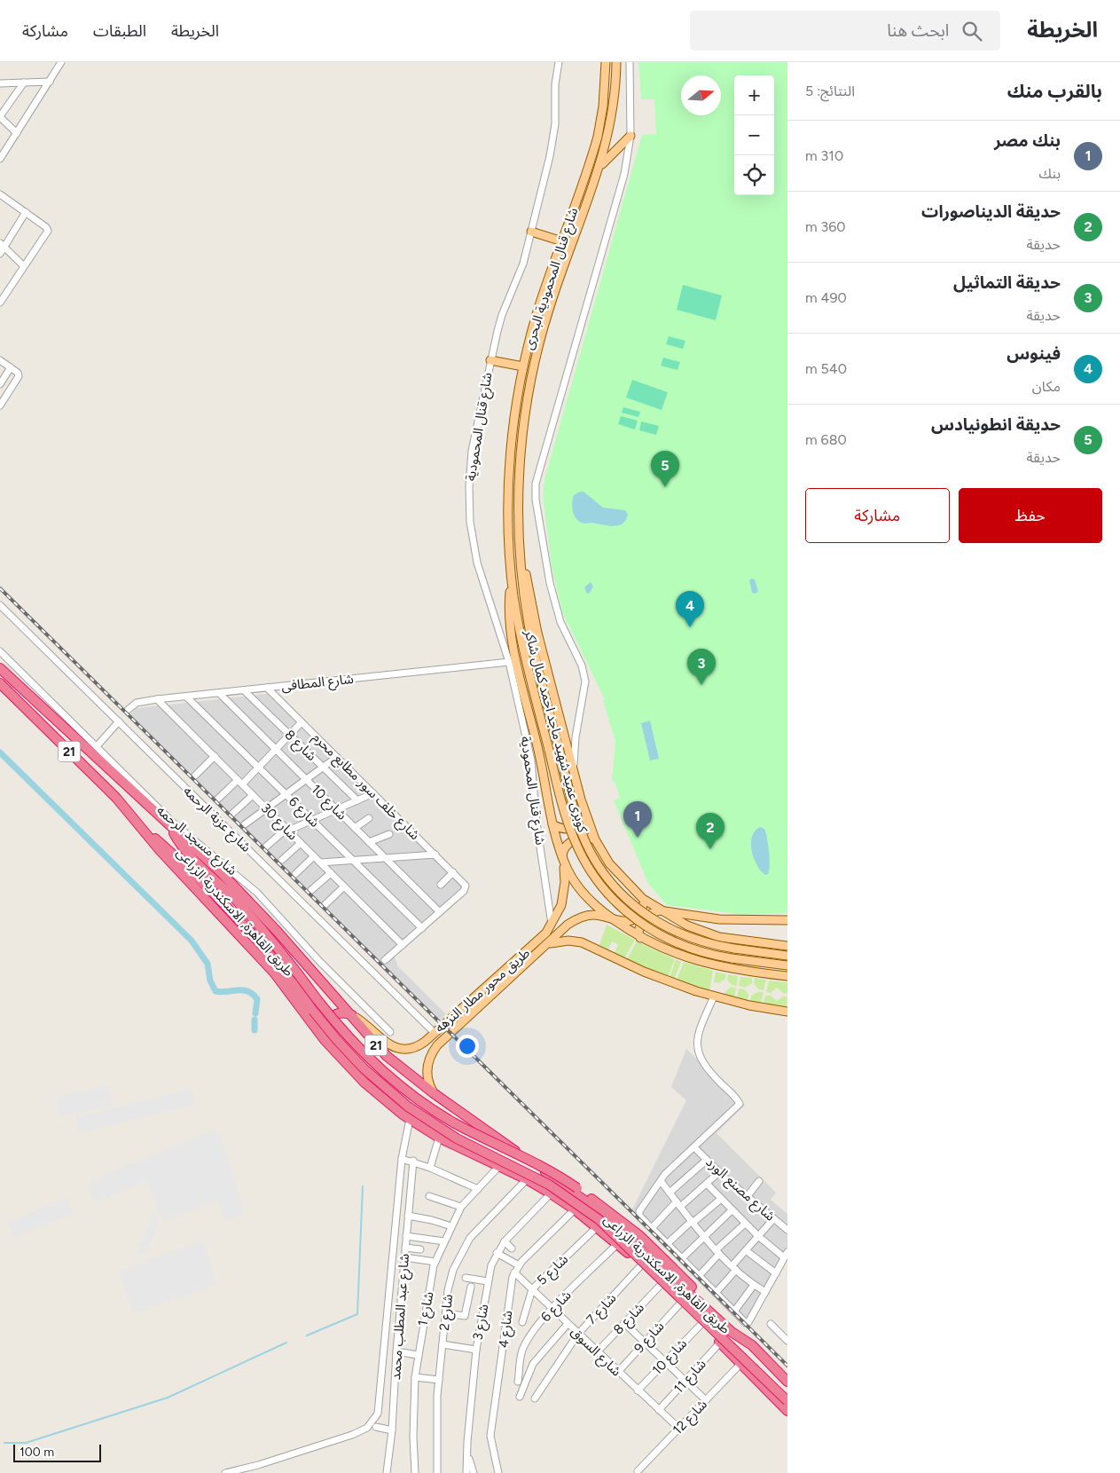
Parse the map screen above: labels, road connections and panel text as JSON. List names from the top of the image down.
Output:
{
  "streets": {
    "highway": ["21", "طريق القاهرة, الاسكندرية الزراعى"],
    "main road": ["شارع قنال المحمودية البحرى", "كوبرى عميد شهيد ماجد احمد كمال شاكر", "طريق محور مطار النزهه"],
    "street": [
      "شارع قنال المحمودية",
      "شارع المطافى",
      "شارع 8",
      "شارع خلف سور مطابع محرم",
      "شارع 10",
      "شارع 6",
      "شارع عزبة الرحمه",
      "شارع 30",
      "شارع مسجد الرحمه",
      "شارع مصنع الورد",
      "شارع 5",
      "شارع 1",
      "شارع 7",
      "شارع 2",
      "شارع عبد المطلب محمد",
      "شارع 3",
      "شارع 4",
      "شارع 9",
      "شارع السوق",
      "شارع 11",
      "شارع 12"
    ]
  },
  "crossings": [
    ["شارع قنال المحمودية البحرى", "كوبرى عميد شهيد ماجد احمد كمال شاكر"],
    ["شارع قنال المحمودية", "شارع المطافى"],
    ["شارع قنال المحمودية", "طريق محور مطار النزهه"],
    ["شارع المطافى", "شارع 8"],
    ["شارع المطافى", "شارع خلف سور مطابع محرم"],
    ["شارع المطافى", "شارع 10"],
    ["شارع المطافى", "شارع 6"],
    ["شارع المطافى", "شارع 30"],
    ["شارع 8", "طريق القاهرة, الاسكندرية الزراعى"],
    ["شارع 8", "شارع السوق"],
    ["شارع خلف سور مطابع محرم", "شارع 10"],
    ["شارع 10", "طريق القاهرة, الاسكندرية الزراعى"],
    ["شارع 10", "شارع السوق"],
    ["شارع 6", "طريق القاهرة, الاسكندرية الزراعى"],
    ["شارع 6", "شارع السوق"],
    ["شارع عزبة الرحمه", "طريق محور مطار النزهه"],
    ["طريق القاهرة, الاسكندرية الزراعى", "طريق محور مطار النزهه"],
    ["طريق القاهرة, الاسكندرية الزراعى", "شارع 5"],
    ["طريق القاهرة, الاسكندرية الزراعى", "شارع 1"],
    ["طريق القاهرة, الاسكندرية الزراعى", "شارع 7"],
    ["طريق القاهرة, الاسكندرية الزراعى", "شارع 2"],
    ["طريق القاهرة, الاسكندرية الزراعى", "شارع 3"],
    ["طريق القاهرة, الاسكندرية الزراعى", "شارع 4"],
    ["طريق القاهرة, الاسكندرية الزراعى", "شارع 9"],
    ["طريق القاهرة, الاسكندرية الزراعى", "شارع 11"],
    ["طريق القاهرة, الاسكندرية الزراعى", "شارع 12"],
    ["شارع 5", "شارع السوق"],
    ["شارع 7", "شارع السوق"],
    ["شارع 4", "شارع السوق"],
    ["شارع 9", "شارع السوق"],
    ["شارع السوق", "شارع 11"],
    ["شارع السوق", "شارع 12"]
  ],
  "scale_bar": "100 m",
  "north": "right",
  "page": {
    "header": "الخريطة",
    "search": "ابحث هنا",
    "nav": ["الخريطة", "الطبقات", "مشاركة"],
    "heading": ["بالقرب منك", "النتائج: 5"],
    "map_buttons": ["+", "−"],
    "list": [
      {
        "mark": "1",
        "name": "بنك مصر",
        "note": "بنك",
        "value": "310 m"
      },
      {
        "mark": "2",
        "name": "حديقة الديناصورات",
        "note": "حديقة",
        "value": "360 m"
      },
      {
        "mark": "3",
        "name": "حديقة التماثيل",
        "note": "حديقة",
        "value": "490 m"
      },
      {
        "mark": "4",
        "name": "فينوس",
        "note": "مكان",
        "value": "540 m"
      },
      {
        "mark": "5",
        "name": "حديقة انطونيادس",
        "note": "حديقة",
        "value": "680 m"
      }
    ],
    "pins": [
      "5",
      "4",
      "3",
      "1",
      "2"
    ],
    "buttons": ["حفظ", "مشاركة"],
    "scale": "100 m"
  }
}
